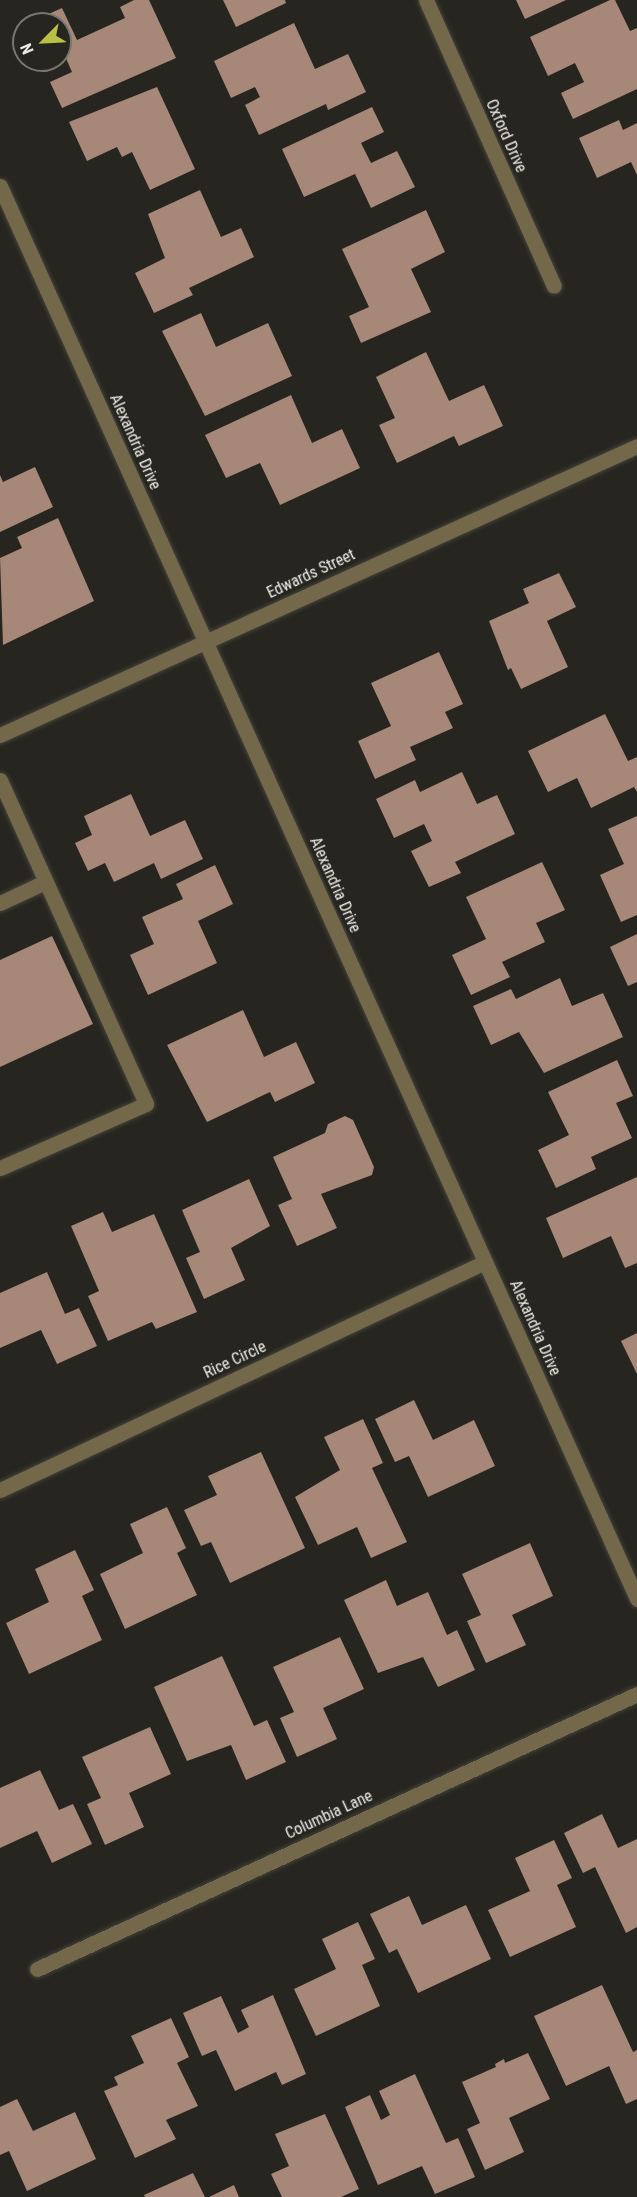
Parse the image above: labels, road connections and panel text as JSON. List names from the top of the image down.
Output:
{
  "streets": {
    "street": [
      "Oxford Drive",
      "Alexandria Drive",
      "Edwards Street",
      "Rice Circle",
      "Columbia Lane"
    ]
  },
  "crossings": [
    ["Alexandria Drive", "Edwards Street"],
    ["Alexandria Drive", "Rice Circle"]
  ],
  "north": "bottom left"
}
